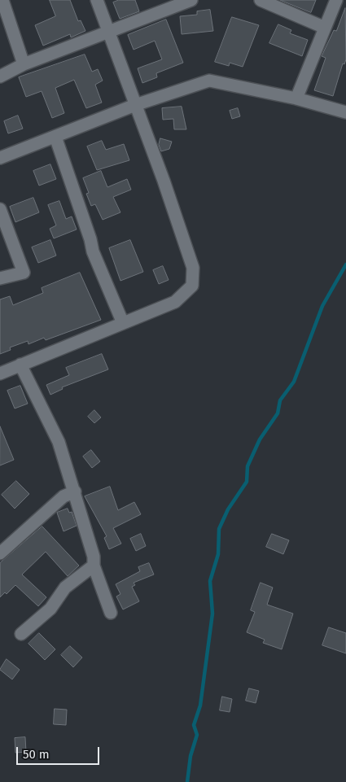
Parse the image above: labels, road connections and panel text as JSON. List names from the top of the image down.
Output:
{
  "scale_bar": "50 m"
}
